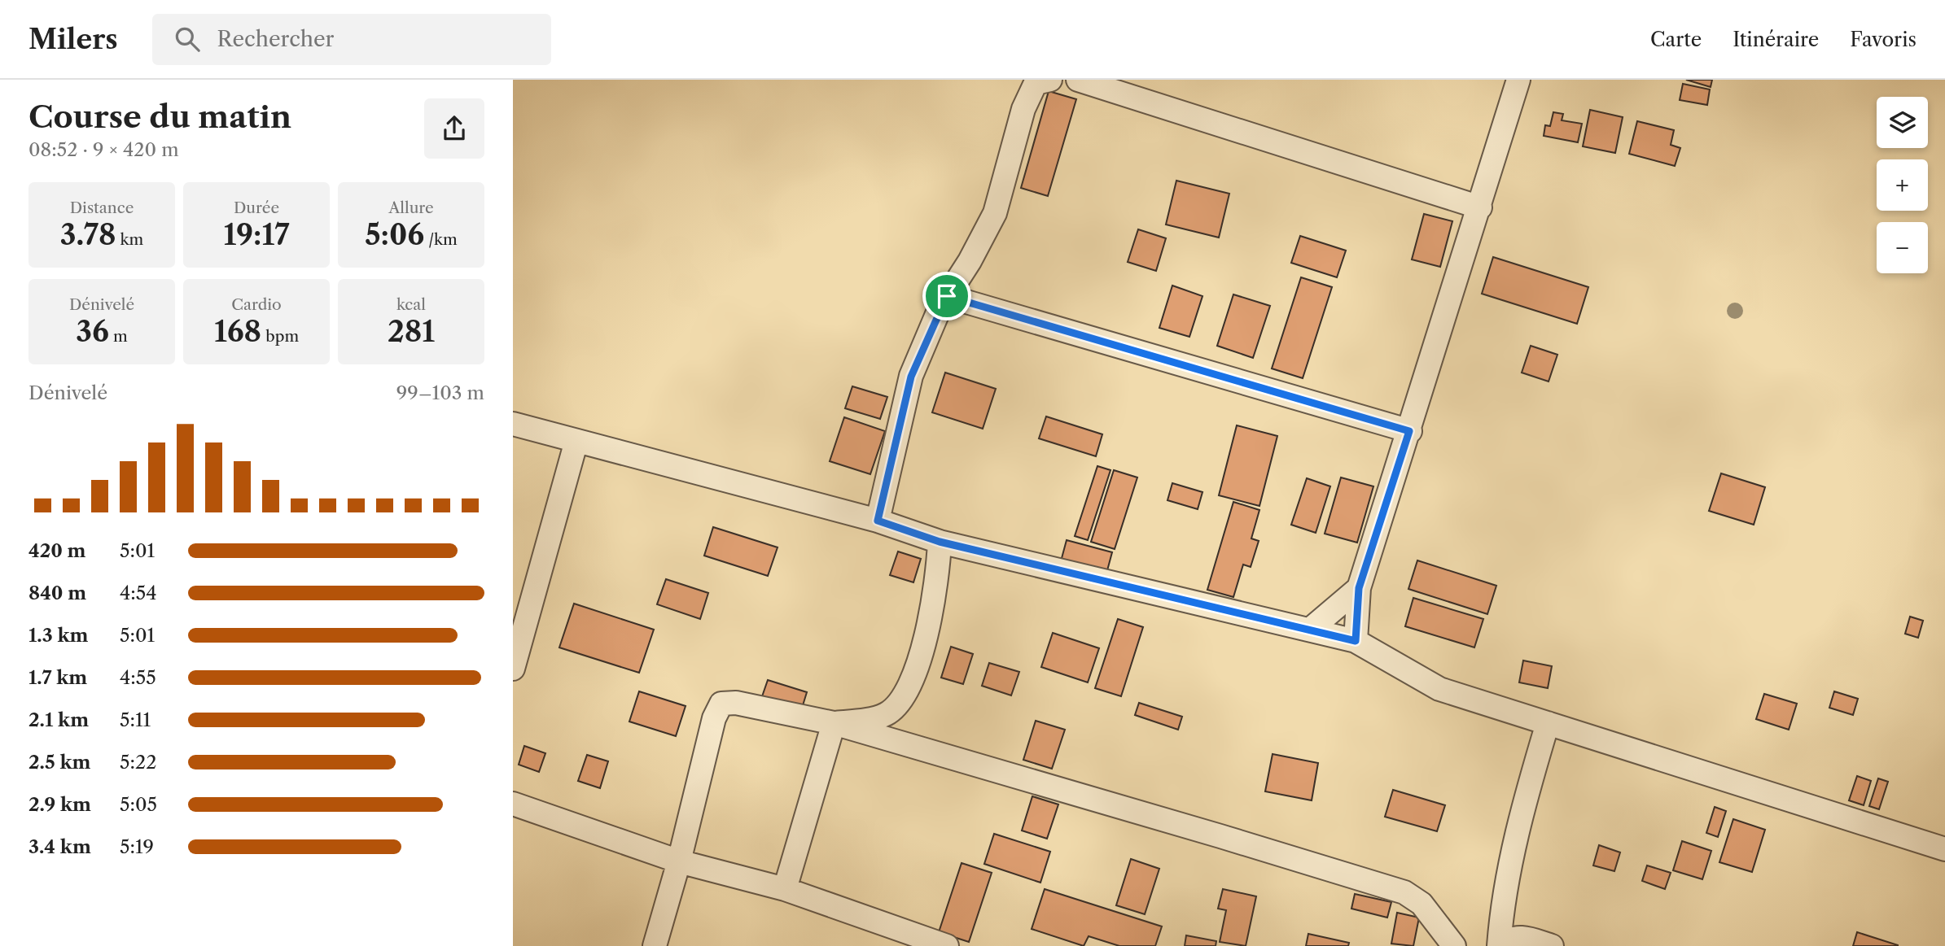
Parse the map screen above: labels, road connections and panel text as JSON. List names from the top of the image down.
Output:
{
  "page": {
    "header": "Milers",
    "search": "Rechercher",
    "nav": ["Carte", "Itinéraire", "Favoris"],
    "heading": ["Course du matin", "08:52 · 9 × 420 m"],
    "map_buttons": ["+", "−"],
    "stats": [
      ["Distance", "3.78 km"],
      ["Durée", "19:17"],
      ["Allure", "5:06 /km"],
      ["Dénivelé", "36 m"],
      ["Cardio", "168 bpm"],
      ["kcal", "281"]
    ],
    "chart": ["Dénivelé", "99–103 m"],
    "list": [
      {
        "name": "420 m",
        "note": "5:01"
      },
      {
        "name": "840 m",
        "note": "4:54"
      },
      {
        "name": "1.3 km",
        "note": "5:01"
      },
      {
        "name": "1.7 km",
        "note": "4:55"
      },
      {
        "name": "2.1 km",
        "note": "5:11"
      },
      {
        "name": "2.5 km",
        "note": "5:22"
      },
      {
        "name": "2.9 km",
        "note": "5:05"
      },
      {
        "name": "3.4 km",
        "note": "5:19"
      }
    ]
  }
}
